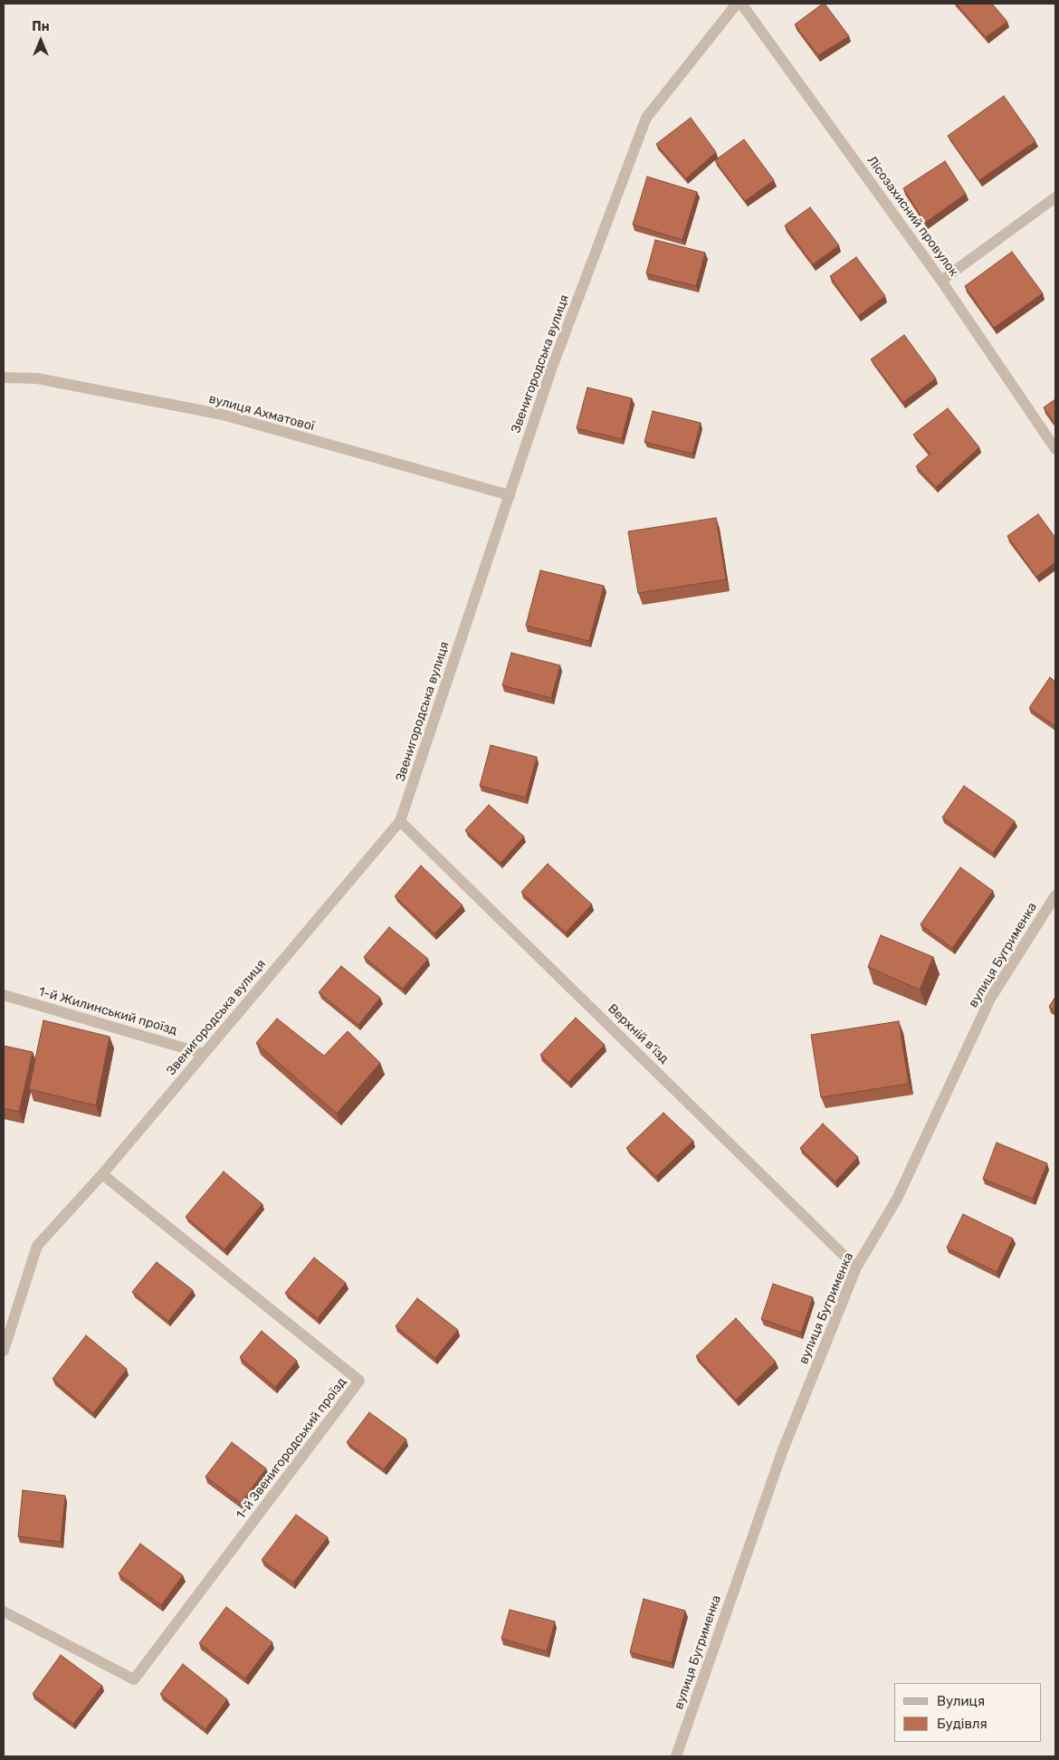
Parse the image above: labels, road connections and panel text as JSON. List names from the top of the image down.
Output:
{
  "streets": {
    "street": [
      "Лісозахисний провулок",
      "Звенигородська вулиця",
      "вулиця Ахматової",
      "вулиця Бугрименка",
      "1-й Жилинський проїзд",
      "Верхній в'їзд",
      "1-й Звенигородський проїзд"
    ]
  },
  "crossings": [
    ["Звенигородська вулиця", "вулиця Ахматової"],
    ["Звенигородська вулиця", "1-й Жилинський проїзд"],
    ["Звенигородська вулиця", "Верхній в'їзд"],
    ["Звенигородська вулиця", "1-й Звенигородський проїзд"],
    ["вулиця Бугрименка", "Верхній в'їзд"]
  ],
  "legend": ["Вулиця", "Будівля"],
  "north": "top"
}
